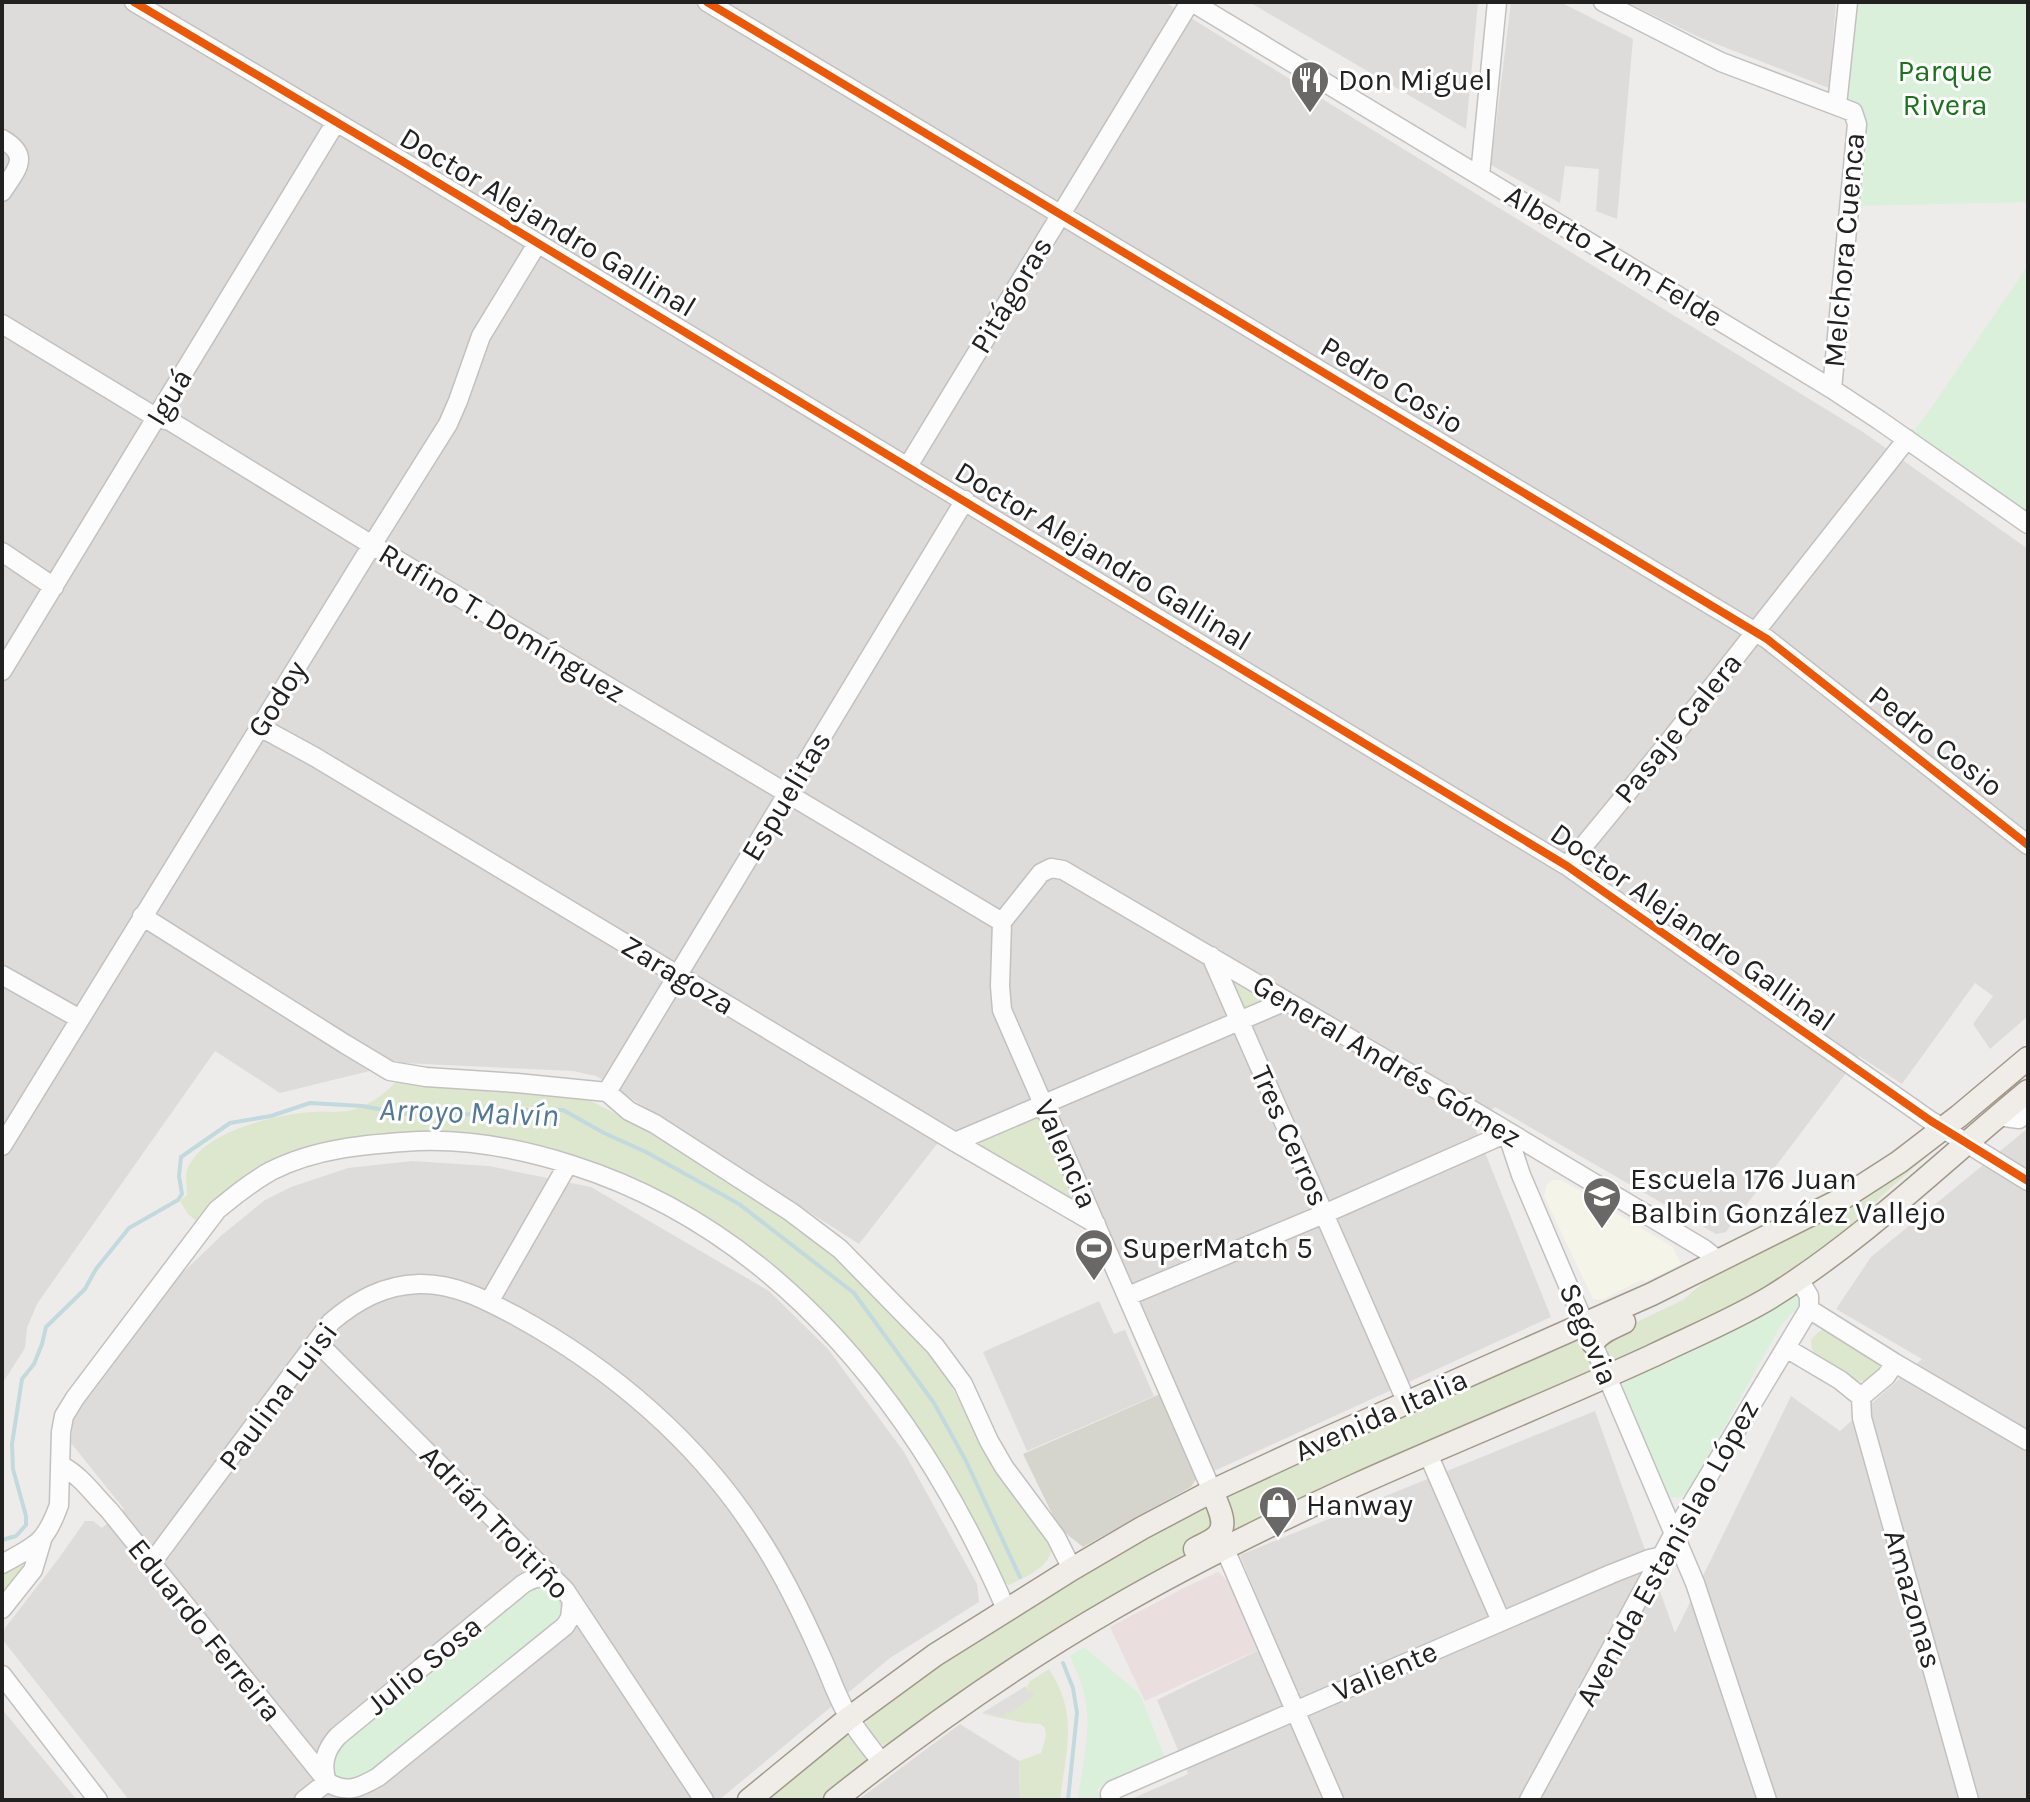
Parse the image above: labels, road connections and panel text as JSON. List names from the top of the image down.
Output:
{
  "streets": {
    "main road": ["Avenida Italia"],
    "street": [
      "Doctor Alejandro Gallinal",
      "Melchora Cuenca",
      "Alberto Zum Felde",
      "Pitágoras",
      "Pedro Cosio",
      "Iguá",
      "Rufino T. Domínguez",
      "Godoy",
      "Pasaje Calera",
      "Espuelitas",
      "Zaragoza",
      "General Andrés Gómez",
      "Tres Cerros",
      "Valencia",
      "Segovia",
      "Paulina Luisi",
      "Adrián Troitiño",
      "Avenida Estanislao López",
      "Amazonas",
      "Eduardo Ferreira",
      "Julio Sosa",
      "Valiente"
    ]
  },
  "crossings": [
    ["Doctor Alejandro Gallinal", "Pitágoras"],
    ["Doctor Alejandro Gallinal", "Iguá"],
    ["Doctor Alejandro Gallinal", "Godoy"],
    ["Doctor Alejandro Gallinal", "Pasaje Calera"],
    ["Doctor Alejandro Gallinal", "Espuelitas"],
    ["Doctor Alejandro Gallinal", "Avenida Italia"],
    ["Melchora Cuenca", "Alberto Zum Felde"],
    ["Alberto Zum Felde", "Pitágoras"],
    ["Alberto Zum Felde", "Pasaje Calera"],
    ["Pitágoras", "Pedro Cosio"],
    ["Pedro Cosio", "Pasaje Calera"],
    ["Iguá", "Rufino T. Domínguez"],
    ["Rufino T. Domínguez", "Godoy"],
    ["Rufino T. Domínguez", "Espuelitas"],
    ["Rufino T. Domínguez", "General Andrés Gómez"],
    ["Rufino T. Domínguez", "Valencia"],
    ["Godoy", "Zaragoza"],
    ["Espuelitas", "Zaragoza"],
    ["Zaragoza", "Valencia"],
    ["General Andrés Gómez", "Tres Cerros"],
    ["General Andrés Gómez", "Valencia"],
    ["General Andrés Gómez", "Segovia"],
    ["General Andrés Gómez", "Avenida Italia"],
    ["Tres Cerros", "Avenida Italia"],
    ["Valencia", "Avenida Italia"],
    ["Segovia", "Avenida Italia"],
    ["Segovia", "Avenida Estanislao López"],
    ["Paulina Luisi", "Avenida Italia"],
    ["Paulina Luisi", "Adrián Troitiño"],
    ["Paulina Luisi", "Eduardo Ferreira"],
    ["Adrián Troitiño", "Julio Sosa"],
    ["Avenida Estanislao López", "Valiente"],
    ["Eduardo Ferreira", "Julio Sosa"]
  ],
  "water": ["Arroyo Malvín"],
  "parks": ["Parque Rivera"],
  "places": {
    "restaurant": ["Don Miguel"],
    "school or university": ["Escuela 176 Juan Balbin González Vallejo"],
    "sports": ["SuperMatch 5"],
    "shop": ["Hanway"]
  }
}
